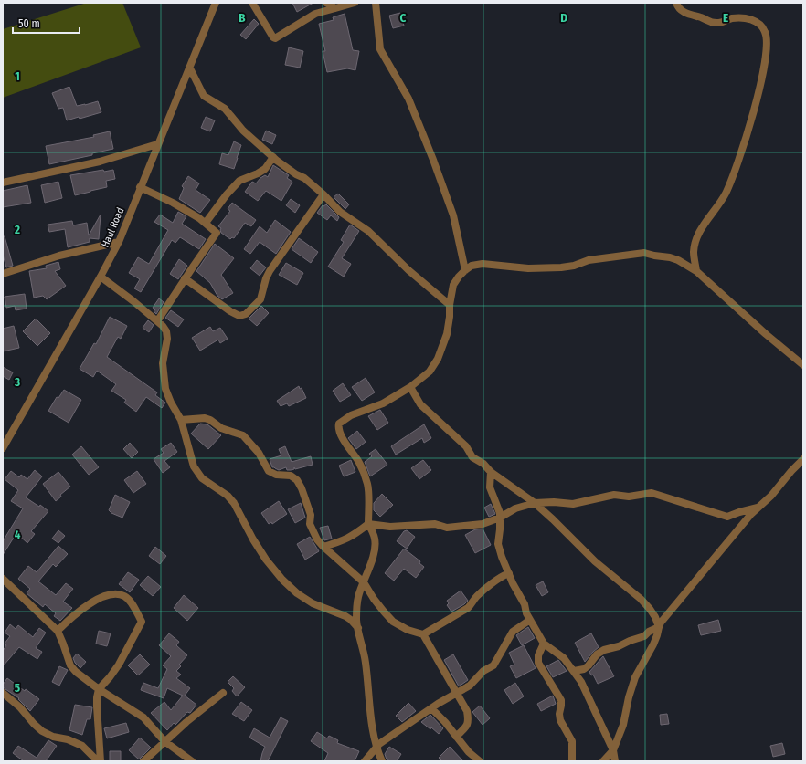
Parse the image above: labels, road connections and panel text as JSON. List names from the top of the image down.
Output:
{
  "streets": {
    "street": ["Haul Road"]
  },
  "scale_bar": "50 m",
  "grid": {
    "columns": [
      "B",
      "C",
      "D",
      "E"
    ],
    "rows": [
      "1",
      "2",
      "3",
      "4",
      "5"
    ]
  }
}
